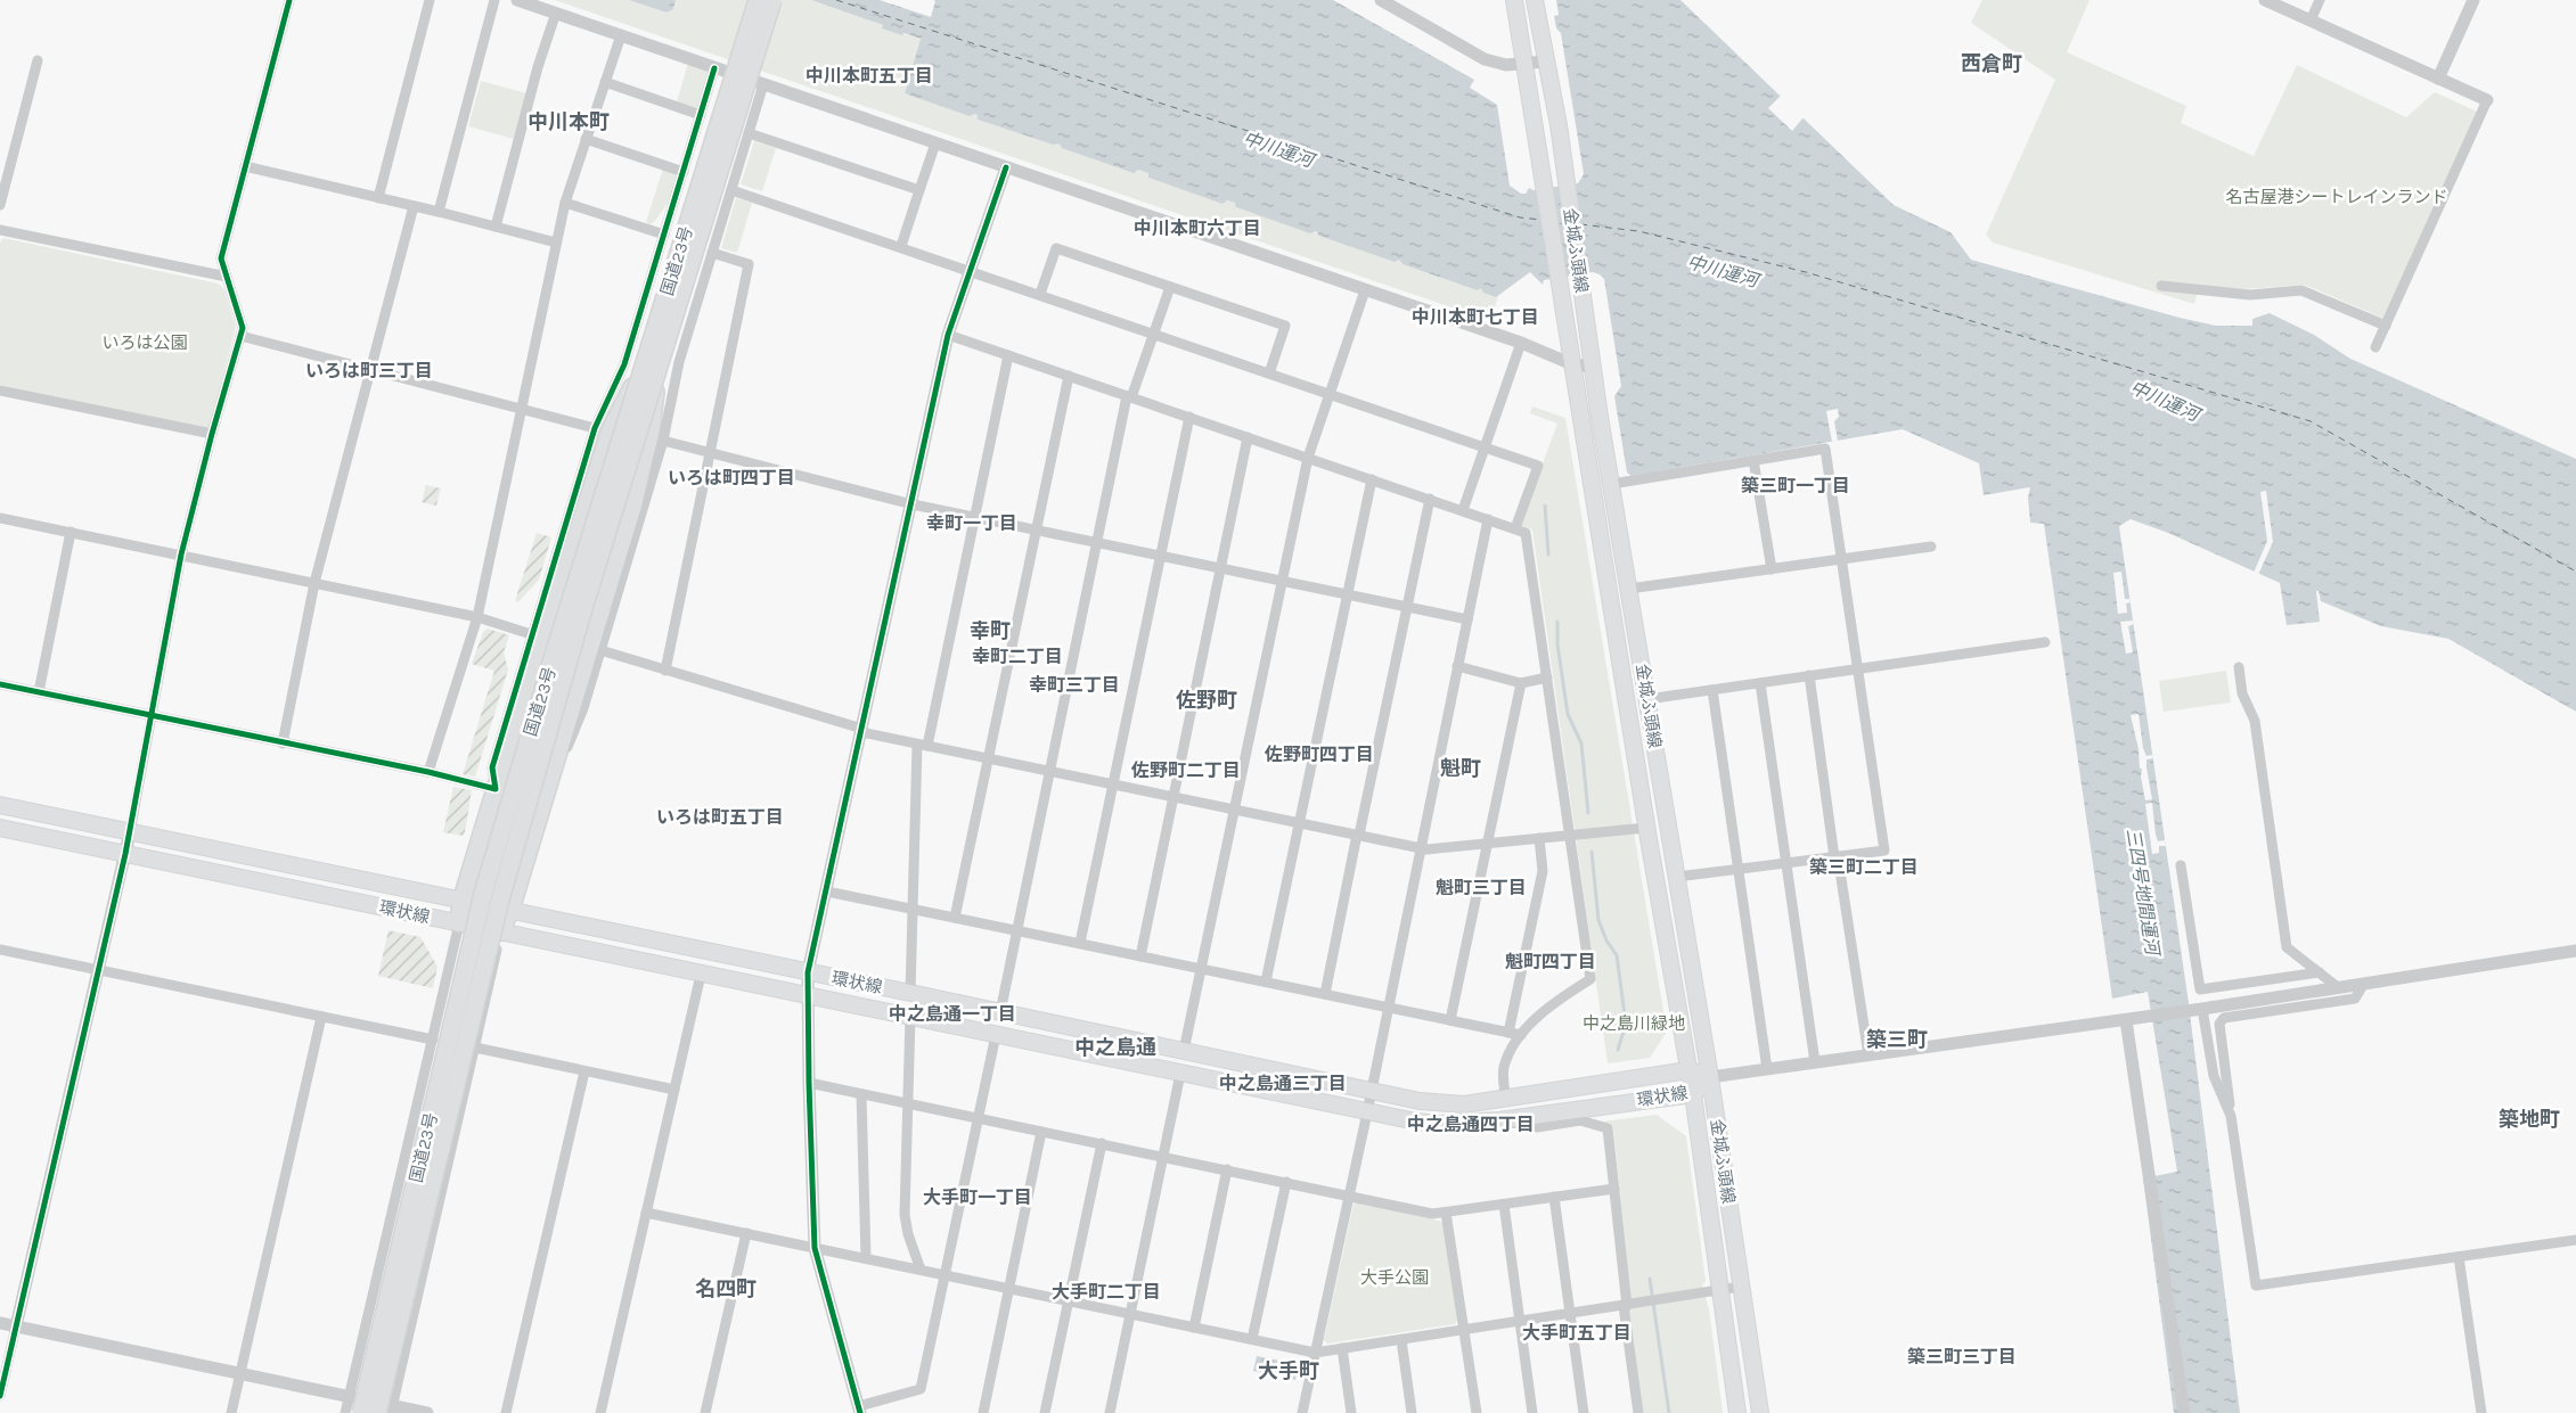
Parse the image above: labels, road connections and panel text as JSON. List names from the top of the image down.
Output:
{
  "streets": {
    "highway": ["国道23号"],
    "main road": ["金城ふ頭線", "環状線"]
  },
  "crossings": [
    ["金城ふ頭線", "環状線"]
  ],
  "districts": [
    "西倉町",
    "中川本町五丁目",
    "中川本町",
    "中川本町六丁目",
    "中川本町七丁目",
    "いろは町三丁目",
    "いろは町四丁目",
    "築三町一丁目",
    "幸町一丁目",
    "幸町",
    "幸町二丁目",
    "幸町三丁目",
    "佐野町",
    "佐野町四丁目",
    "魁町",
    "佐野町二丁目",
    "いろは町五丁目",
    "築三町二丁目",
    "魁町三丁目",
    "魁町四丁目",
    "中之島通一丁目",
    "築三町",
    "中之島通",
    "中之島通三丁目",
    "築地町",
    "中之島通四丁目",
    "大手町一丁目",
    "名四町",
    "大手町二丁目",
    "大手町五丁目",
    "築三町三丁目",
    "大手町"
  ],
  "water": ["中川運河", "三四号地間運河"],
  "parks": [
    "名古屋港シートレインランド",
    "いろは公園",
    "中之島川緑地",
    "大手公園"
  ]
}
